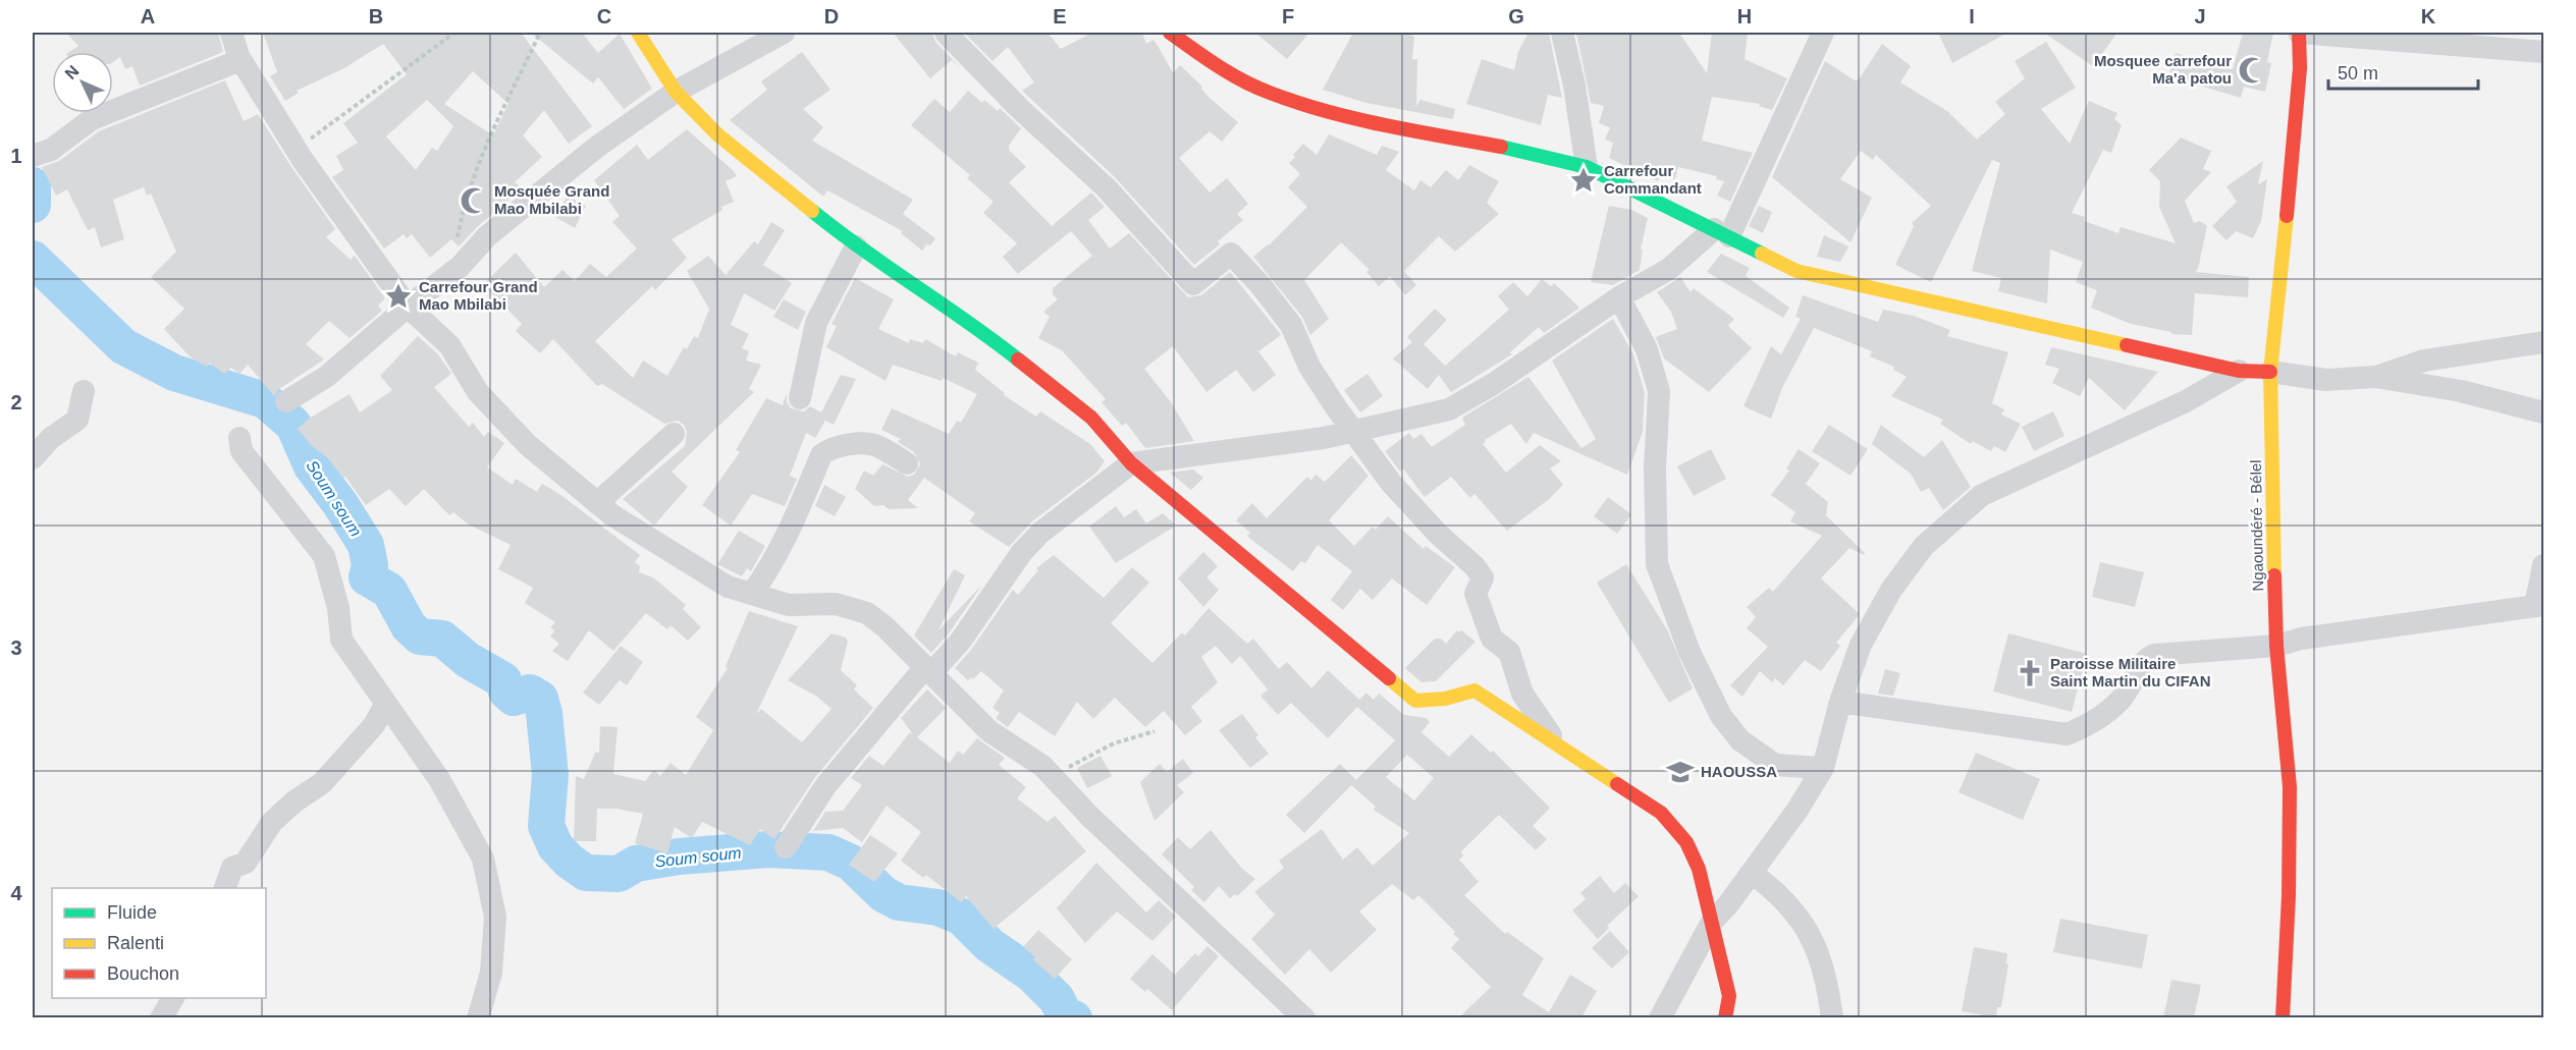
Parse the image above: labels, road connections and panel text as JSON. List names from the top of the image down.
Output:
{
  "streets": {
    "street": ["Ngaoundéré - Bélel"]
  },
  "water": ["Soum soum"],
  "places": {
    "mosque": ["Mosquee carrefour Ma'a patou", "Mosquée Grand Mao Mbilabi"],
    "place": ["Carrefour Commandant", "Carrefour Grand Mao Mbilabi"],
    "church": ["Paroisse Militaire Saint Martin du CIFAN"],
    "school or university": ["HAOUSSA"]
  },
  "legend": ["Fluide", "Ralenti", "Bouchon"],
  "scale_bar": "50 m",
  "north": "top left",
  "grid": {
    "columns": [
      "A",
      "B",
      "C",
      "D",
      "E",
      "F",
      "G",
      "H",
      "I",
      "J",
      "K"
    ],
    "rows": [
      "1",
      "2",
      "3",
      "4"
    ]
  }
}
